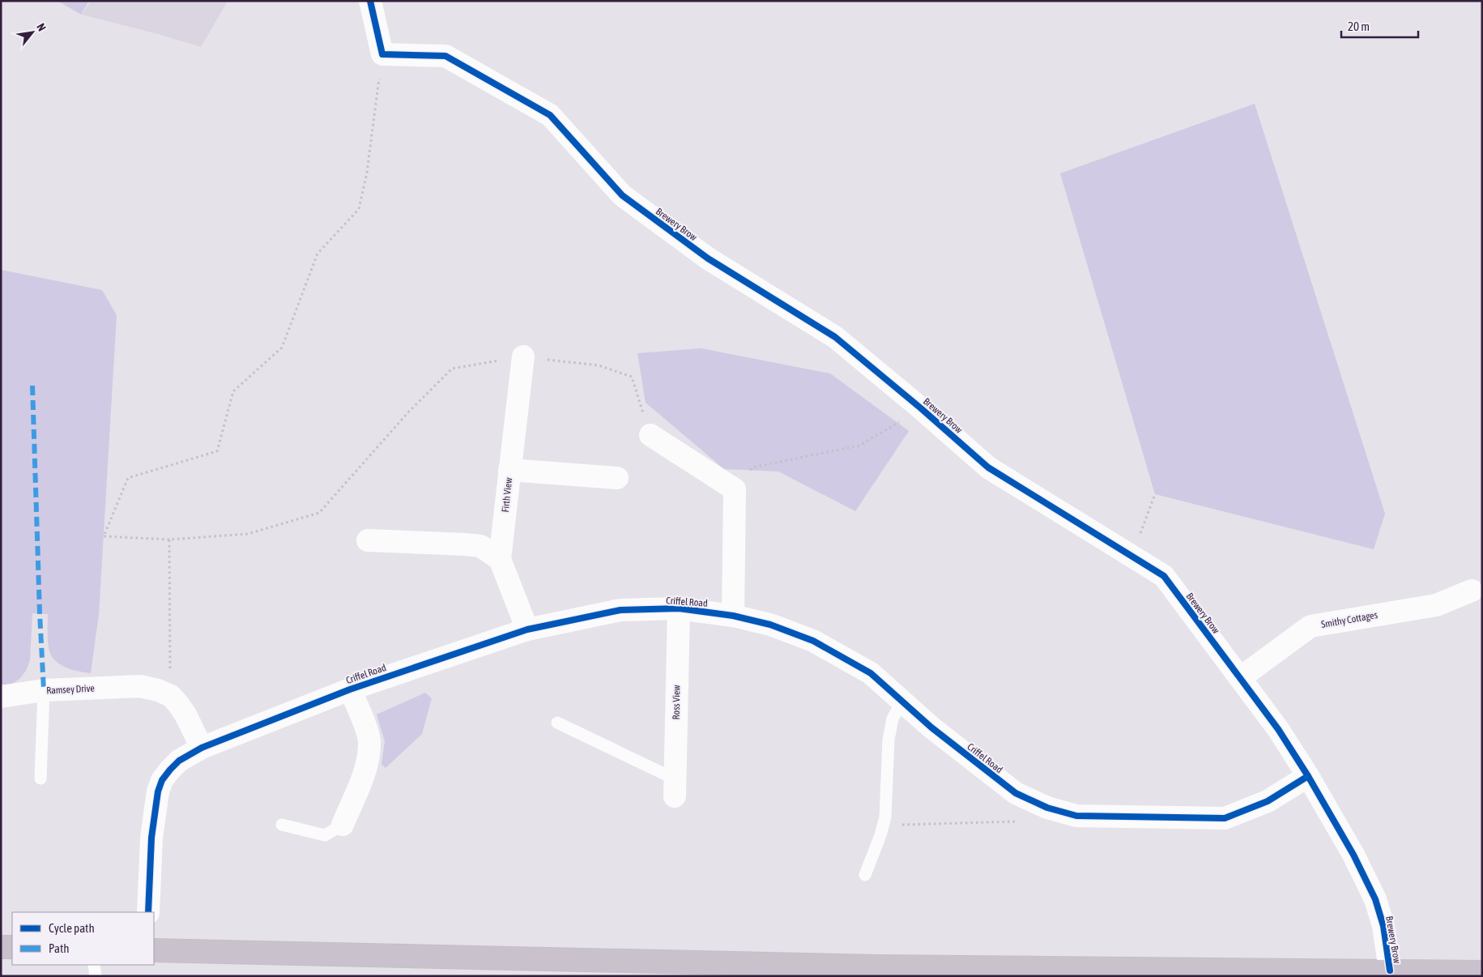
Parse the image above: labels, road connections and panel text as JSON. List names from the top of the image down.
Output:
{
  "streets": {
    "street": [
      "Brewery Brow",
      "Firth View",
      "Criffel Road",
      "Smithy Cottages",
      "Ramsey Drive",
      "Ross View"
    ]
  },
  "crossings": [
    ["Brewery Brow", "Criffel Road"],
    ["Brewery Brow", "Smithy Cottages"],
    ["Firth View", "Criffel Road"],
    ["Criffel Road", "Ross View"]
  ],
  "legend": ["Cycle path", "Path"],
  "scale_bar": "20 m",
  "north": "top right"
}
